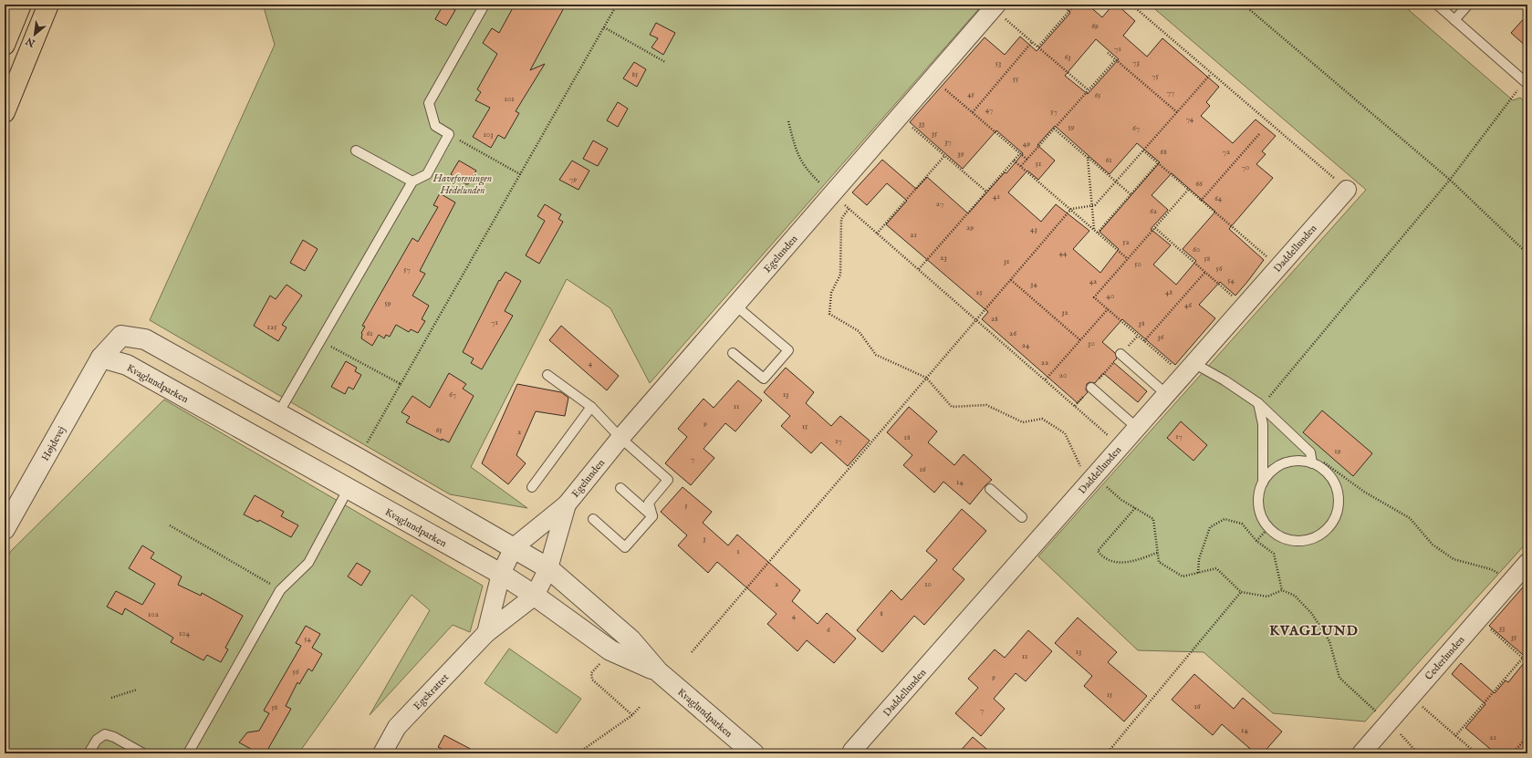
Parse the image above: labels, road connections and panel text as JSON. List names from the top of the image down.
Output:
{
  "streets": {
    "street": [
      "Daddellunden",
      "Egelunden",
      "Kvaglundparken",
      "Højdevej",
      "Cederlunden",
      "Egekrattet"
    ]
  },
  "crossings": [
    ["Egelunden", "Kvaglundparken"],
    ["Egelunden", "Egekrattet"],
    ["Kvaglundparken", "Højdevej"],
    ["Kvaglundparken", "Egekrattet"]
  ],
  "districts": ["KVAGLUND"],
  "parks": ["Haveforeningen Hedelunden"],
  "house_numbers": [
    "69",
    "71",
    "63",
    "73",
    "53",
    "85",
    "75",
    "55",
    "77",
    "45",
    "65",
    "101",
    "47",
    "57",
    "74",
    "33",
    "59",
    "67",
    "35",
    "103",
    "37",
    "49",
    "68",
    "72",
    "39",
    "61",
    "51",
    "70",
    "79",
    "66",
    "41",
    "64",
    "27",
    "62",
    "29",
    "43",
    "21",
    "52",
    "60",
    "44",
    "23",
    "58",
    "31",
    "50",
    "56",
    "57",
    "54",
    "42",
    "34",
    "25",
    "48",
    "40",
    "59",
    "46",
    "32",
    "28",
    "71",
    "38",
    "125",
    "61",
    "26",
    "36",
    "30",
    "24",
    "22",
    "4",
    "20",
    "67",
    "13",
    "11",
    "9",
    "15",
    "65",
    "2",
    "17",
    "18",
    "17",
    "19",
    "7",
    "16",
    "14",
    "5",
    "3",
    "1",
    "2",
    "10",
    "8",
    "102",
    "4",
    "33",
    "6",
    "104",
    "35",
    "54",
    "13",
    "11",
    "56",
    "9",
    "15",
    "16",
    "58",
    "7",
    "14",
    "21"
  ],
  "north": "bottom left"
}
